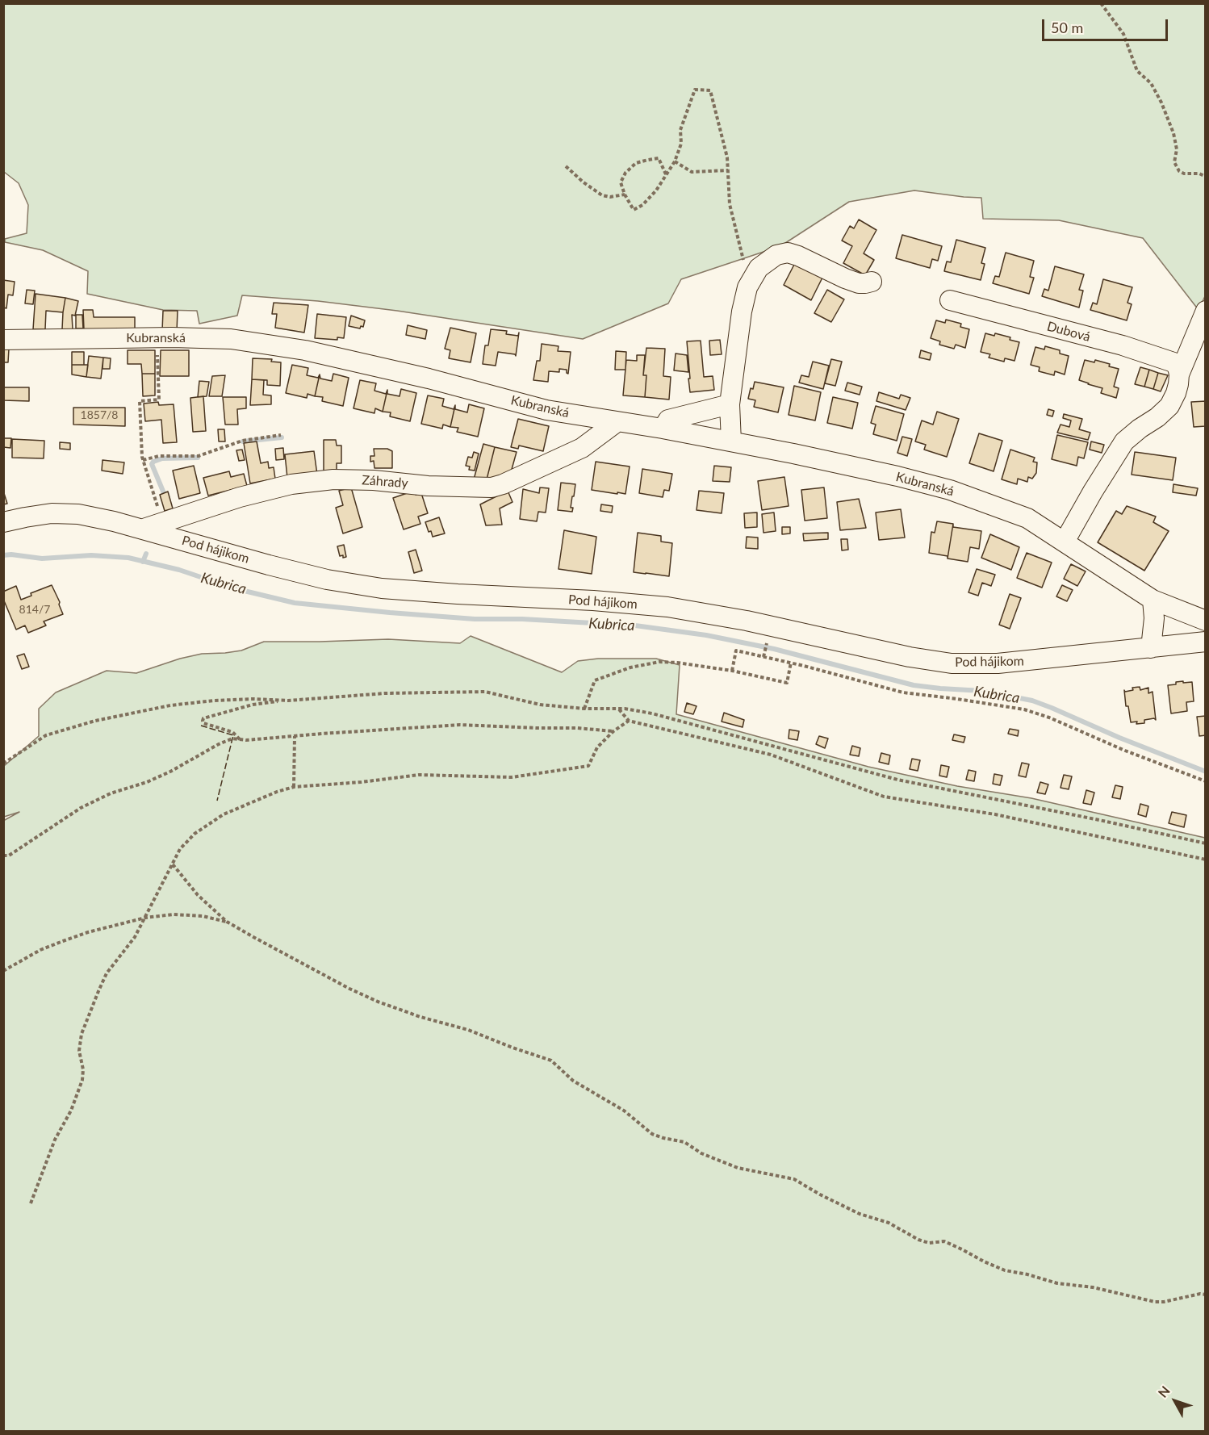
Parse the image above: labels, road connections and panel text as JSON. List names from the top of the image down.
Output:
{
  "streets": {
    "street": [
      "Dubová",
      "Kubranská",
      "Záhrady",
      "Pod hájikom"
    ]
  },
  "crossings": [
    ["Kubranská", "Záhrady"],
    ["Záhrady", "Pod hájikom"]
  ],
  "water": ["Kubrica"],
  "house_numbers": ["1857/8", "814/7"],
  "scale_bar": "50 m",
  "north": "top left"
}
